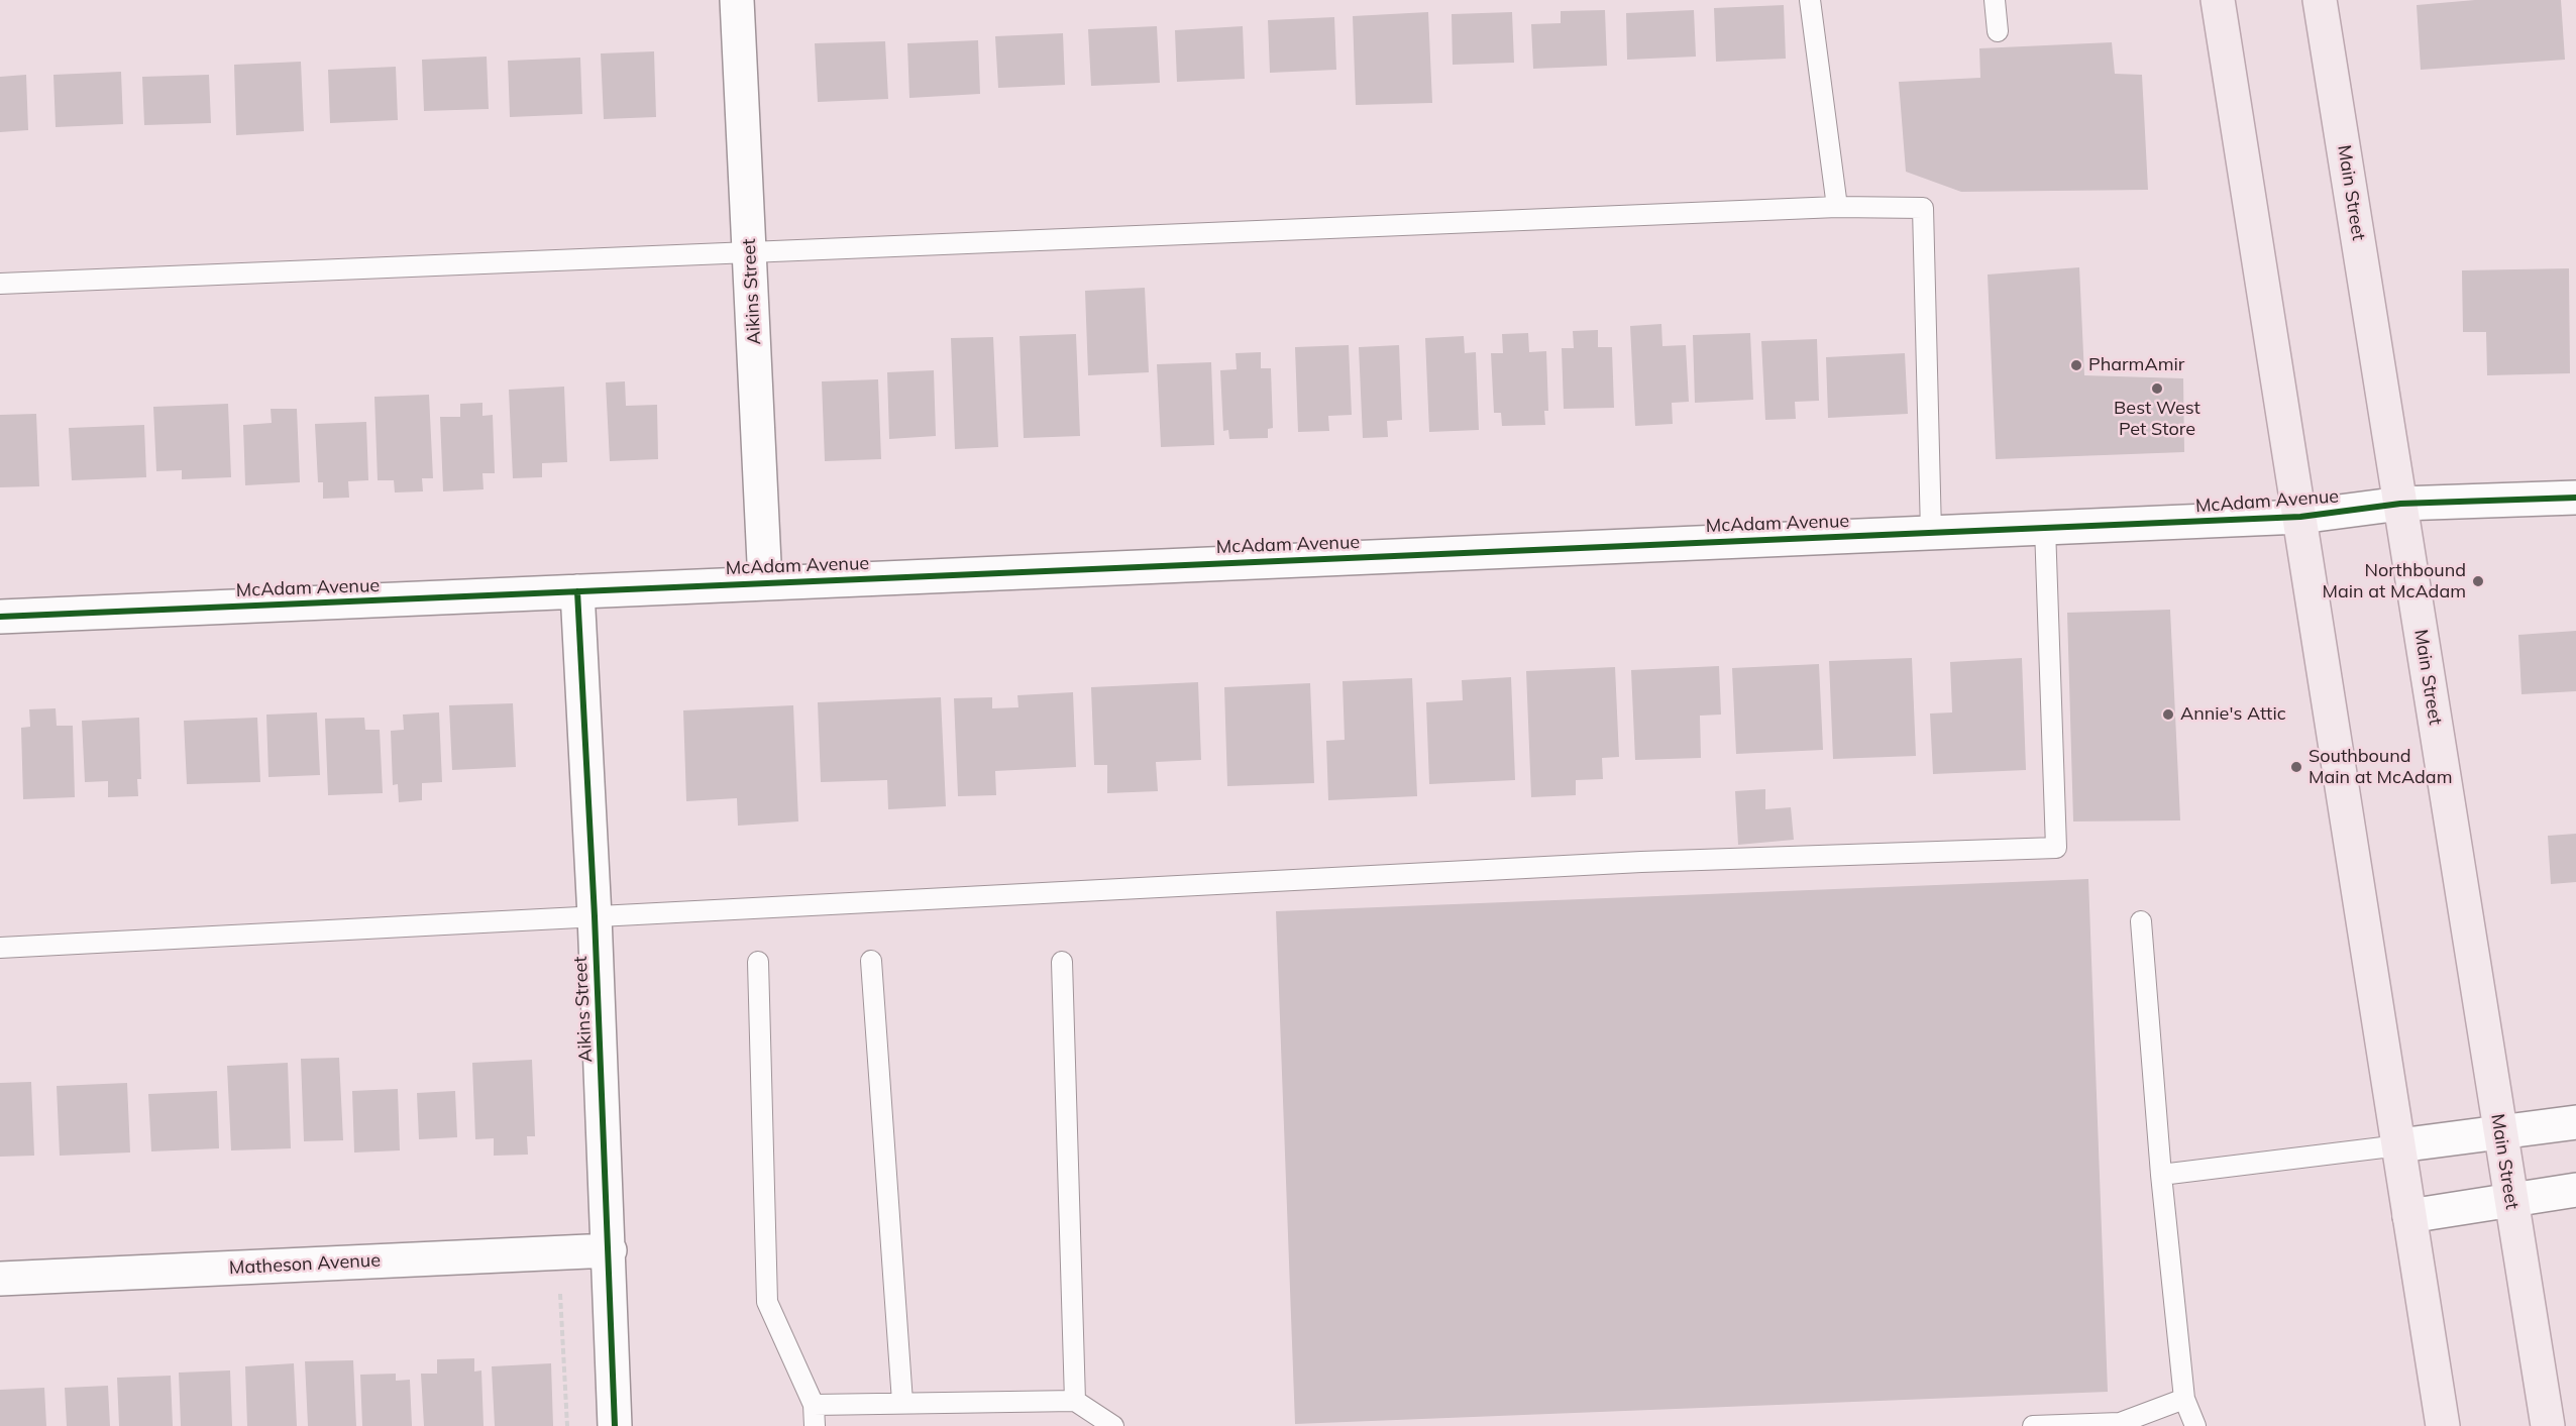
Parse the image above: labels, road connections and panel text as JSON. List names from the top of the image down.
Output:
{
  "streets": {
    "main road": ["Main Street"],
    "street": ["Aikins Street", "McAdam Avenue", "Matheson Avenue"]
  },
  "crossings": [
    ["Main Street", "McAdam Avenue"],
    ["Aikins Street", "McAdam Avenue"],
    ["Aikins Street", "Matheson Avenue"]
  ],
  "places": [
    "PharmAmir",
    "Best West Pet Store",
    "Northbound Main at McAdam",
    "Annie's Attic",
    "Southbound Main at McAdam"
  ]
}
